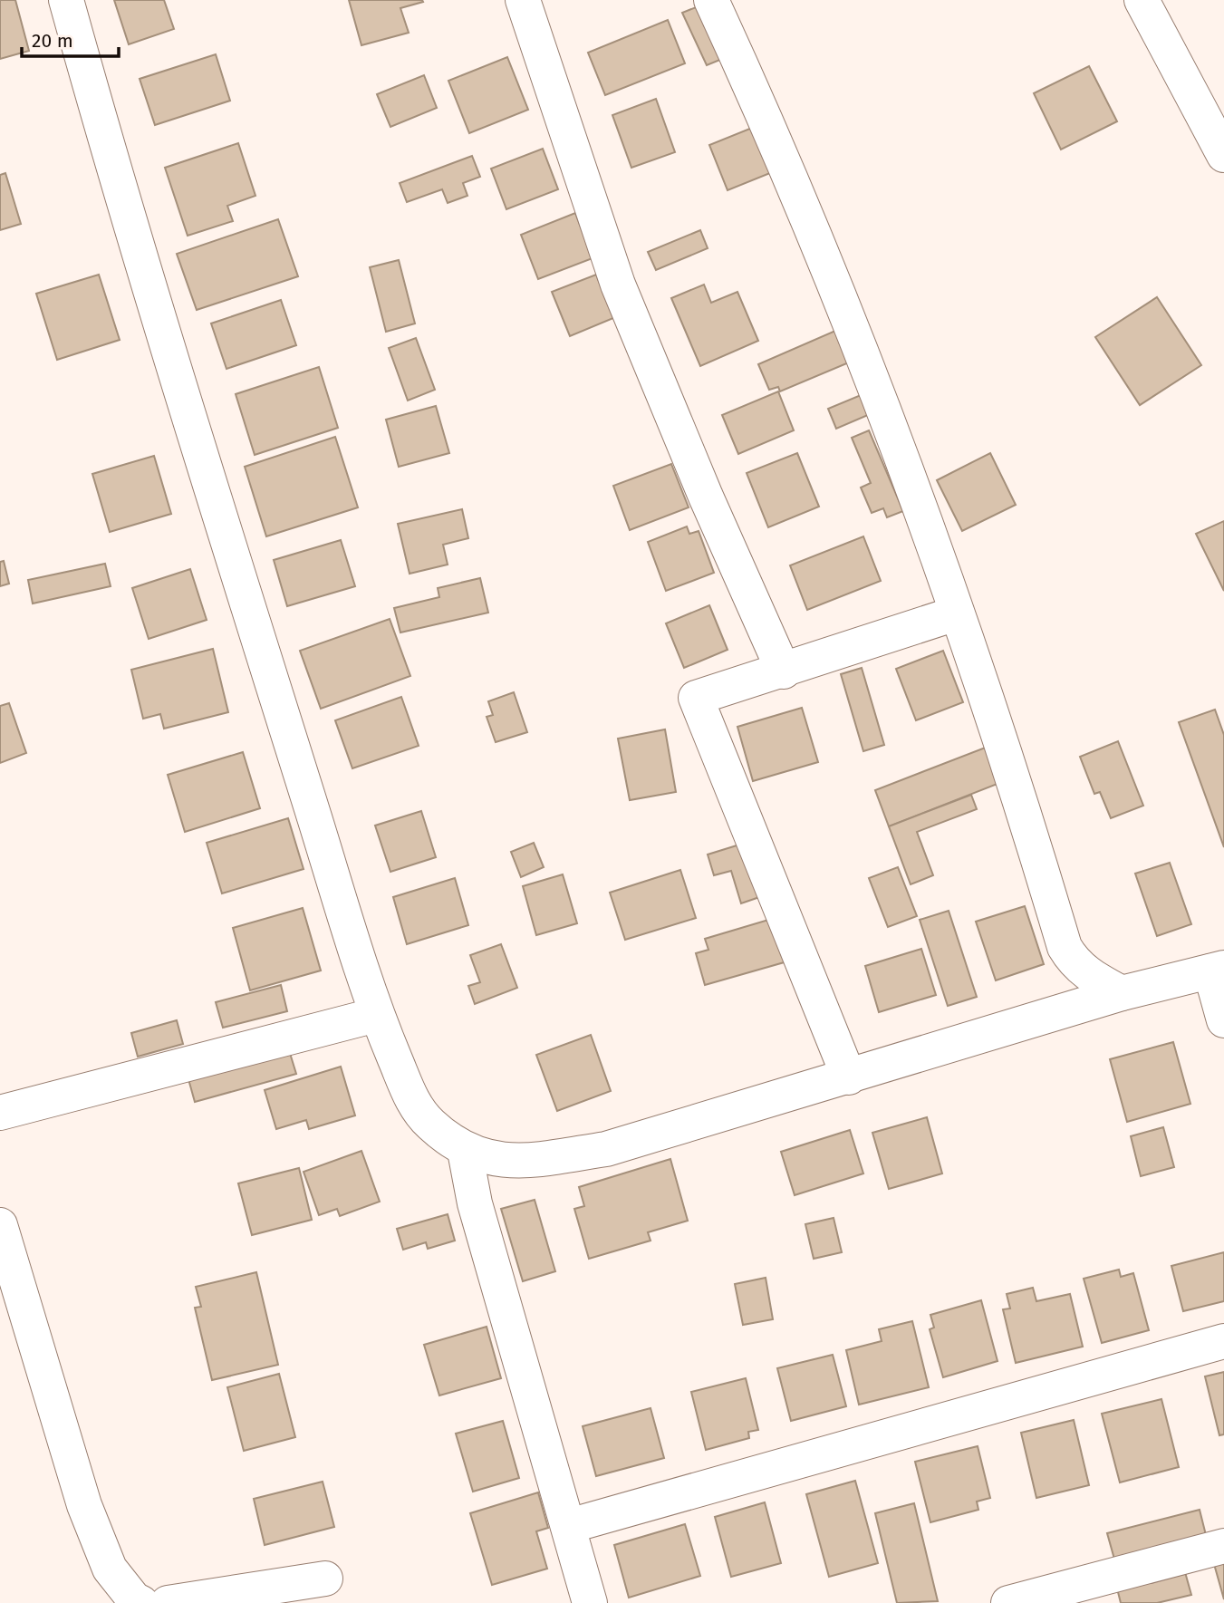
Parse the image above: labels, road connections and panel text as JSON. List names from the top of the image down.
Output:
{
  "scale_bar": "20 m"
}
